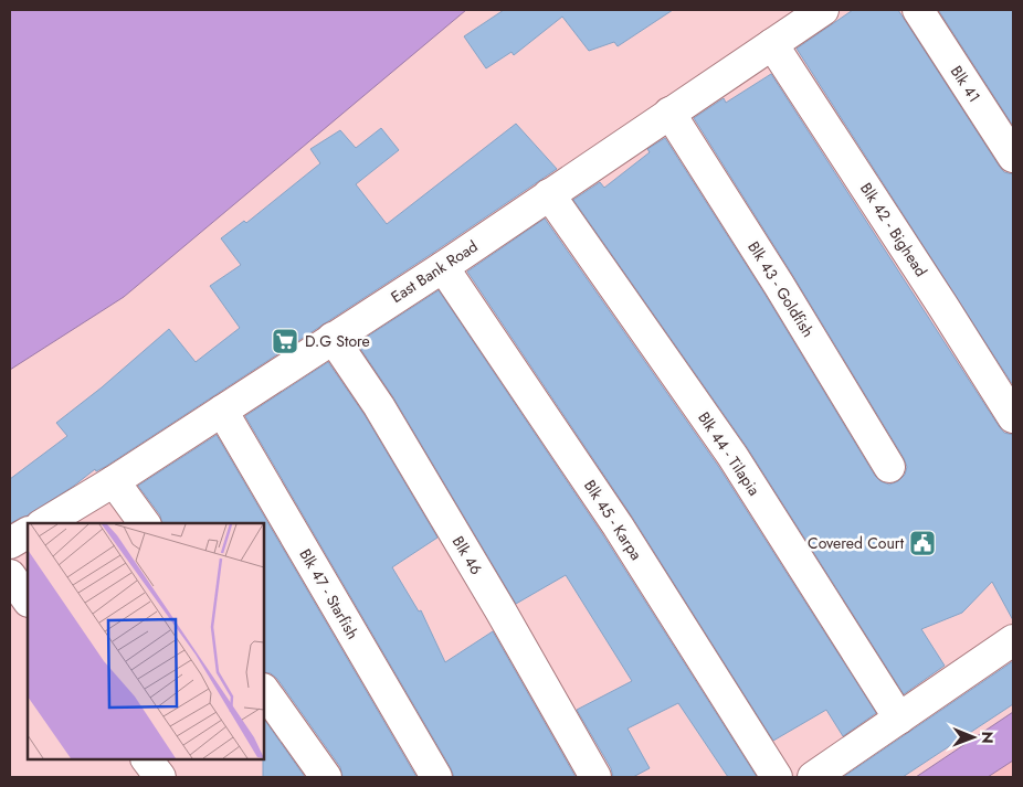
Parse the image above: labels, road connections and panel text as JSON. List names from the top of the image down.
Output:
{
  "streets": {
    "street": [
      "Blk 41",
      "Blk 42 - Bighead",
      "East Bank Road",
      "Blk 43 - Goldfish",
      "Blk 44 - Tilapia",
      "Blk 45 - Karpa",
      "Blk 46",
      "Blk 47 - Starfish"
    ]
  },
  "crossings": [
    ["Blk 42 - Bighead", "East Bank Road"],
    ["East Bank Road", "Blk 43 - Goldfish"],
    ["East Bank Road", "Blk 44 - Tilapia"],
    ["East Bank Road", "Blk 45 - Karpa"],
    ["East Bank Road", "Blk 46"],
    ["East Bank Road", "Blk 47 - Starfish"]
  ],
  "places": {
    "supermarket": ["D.G Store"],
    "public building": ["Covered Court"]
  },
  "north": "right"
}
